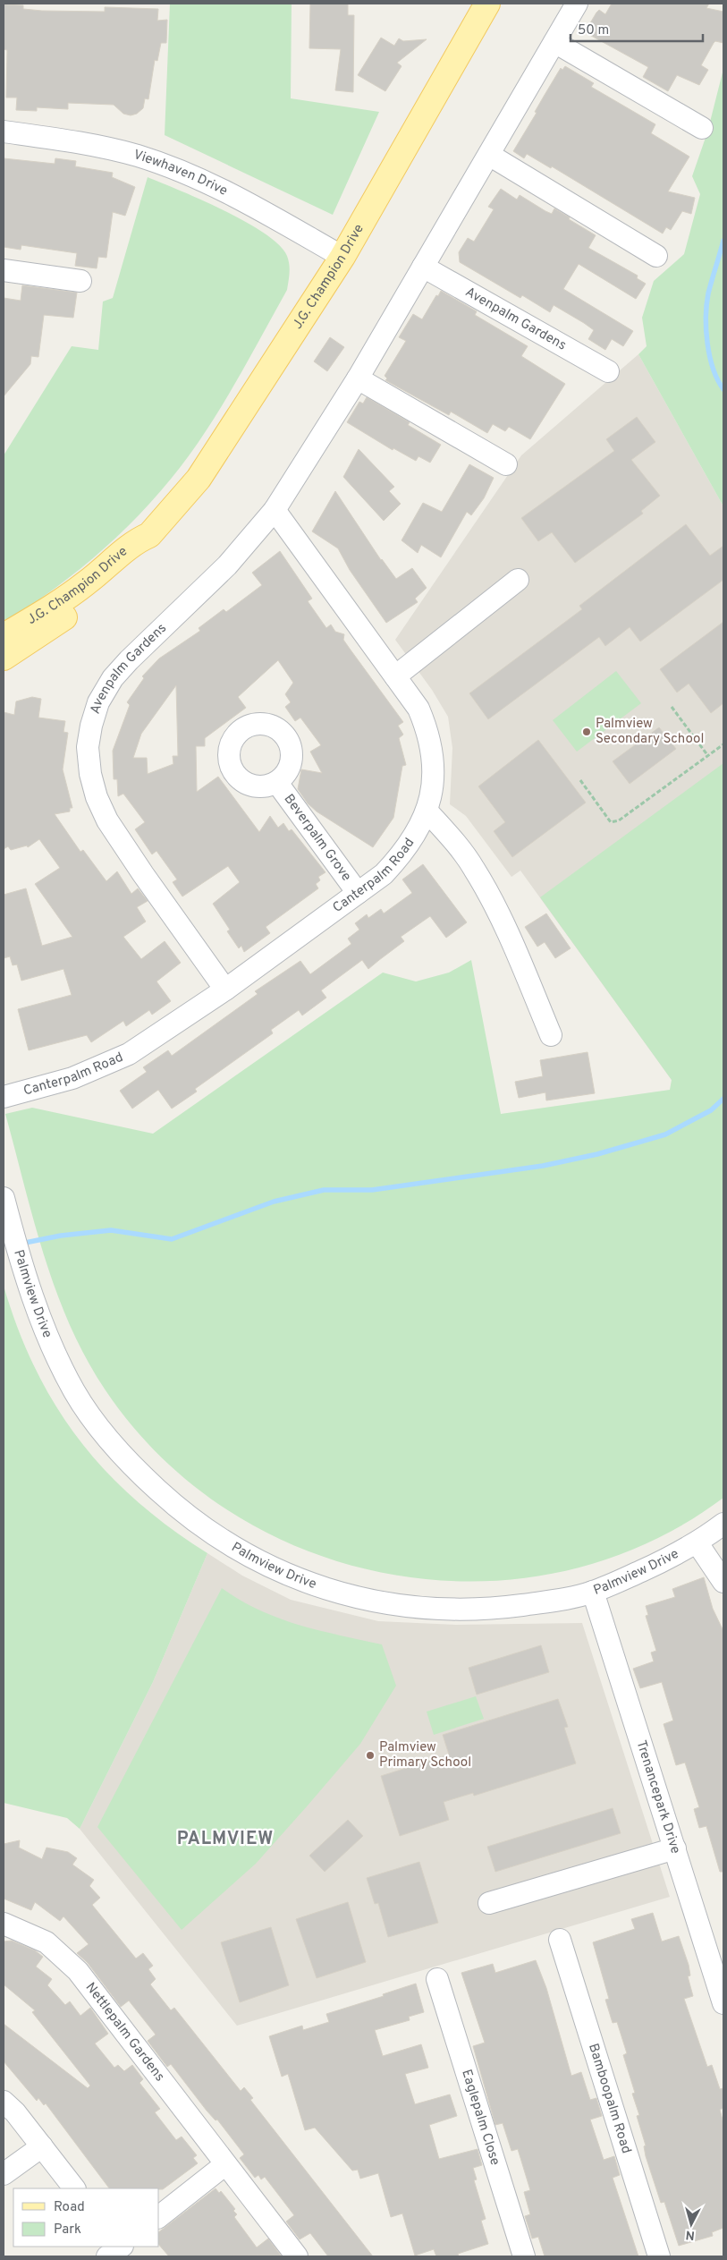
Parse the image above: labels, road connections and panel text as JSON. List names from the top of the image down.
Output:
{
  "streets": {
    "main road": ["J.G. Champion Drive"],
    "street": [
      "Viewhaven Drive",
      "Avenpalm Gardens",
      "Beverpalm Grove",
      "Canterpalm Road",
      "Palmview Drive",
      "Trenancepark Drive",
      "Nettlepalm Gardens",
      "Bamboopalm Road",
      "Eaglepalm Close"
    ]
  },
  "crossings": [
    ["Viewhaven Drive", "J.G. Champion Drive"],
    ["Avenpalm Gardens", "Canterpalm Road"],
    ["Beverpalm Grove", "Canterpalm Road"],
    ["Palmview Drive", "Trenancepark Drive"]
  ],
  "districts": ["PALMVIEW"],
  "places": ["Palmview Secondary School", "Palmview Primary School"],
  "legend": ["Road", "Park"],
  "scale_bar": "50 m",
  "north": "bottom"
}
